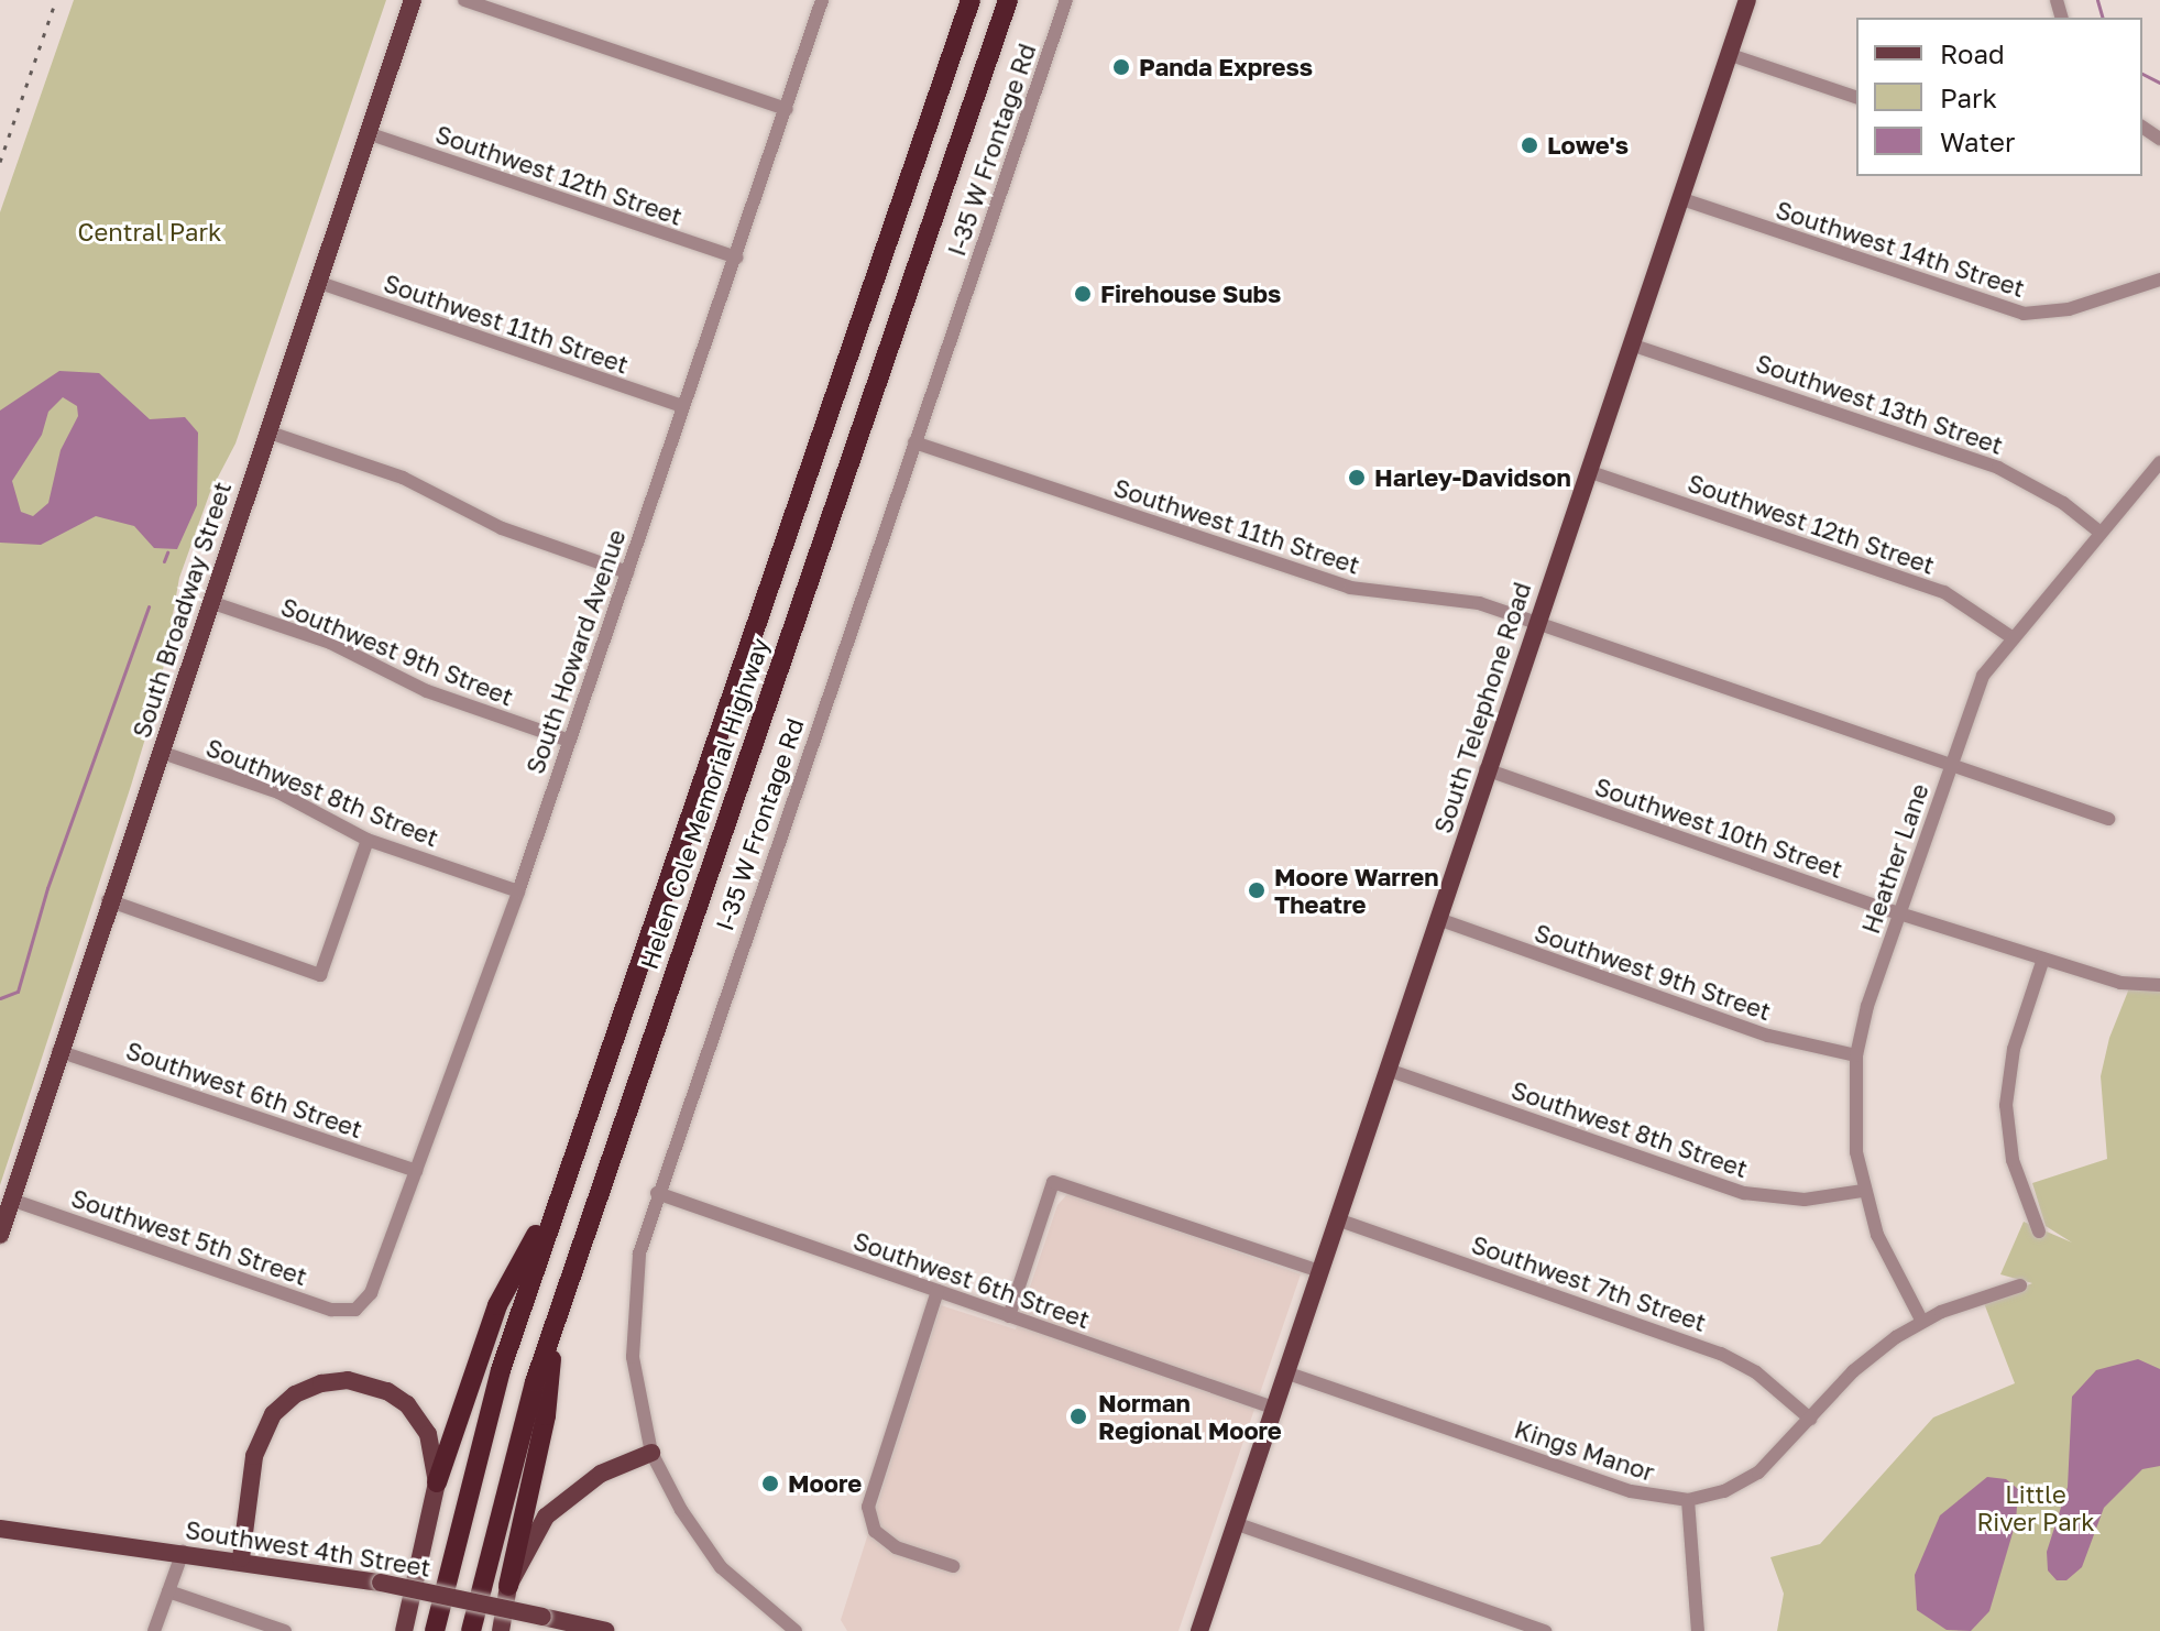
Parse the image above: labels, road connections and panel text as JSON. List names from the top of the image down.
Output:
{
  "streets": {
    "highway": ["Helen Cole Memorial Highway"],
    "main road": ["South Broadway Street", "South Telephone Road", "Southwest 4th Street"],
    "street": [
      "I-35 W Frontage Rd",
      "Southwest 12th Street",
      "Southwest 14th Street",
      "Southwest 11th Street",
      "Southwest 13th Street",
      "Southwest 9th Street",
      "South Howard Avenue",
      "Southwest 8th Street",
      "Southwest 10th Street",
      "Heather Lane",
      "Southwest 6th Street",
      "Southwest 5th Street",
      "Southwest 7th Street",
      "Kings Manor"
    ]
  },
  "crossings": [
    ["I-35 W Frontage Rd", "Southwest 11th Street"],
    ["I-35 W Frontage Rd", "Southwest 6th Street"],
    ["Southwest 12th Street", "South Broadway Street"],
    ["Southwest 12th Street", "South Howard Avenue"],
    ["Southwest 12th Street", "South Telephone Road"],
    ["Southwest 12th Street", "Heather Lane"],
    ["Southwest 14th Street", "South Telephone Road"],
    ["Southwest 11th Street", "South Broadway Street"],
    ["Southwest 11th Street", "South Howard Avenue"],
    ["Southwest 11th Street", "South Telephone Road"],
    ["Southwest 11th Street", "Heather Lane"],
    ["Southwest 13th Street", "South Telephone Road"],
    ["Southwest 13th Street", "Heather Lane"],
    ["South Broadway Street", "Southwest 9th Street"],
    ["South Broadway Street", "Southwest 8th Street"],
    ["South Broadway Street", "Southwest 6th Street"],
    ["South Broadway Street", "Southwest 5th Street"],
    ["Southwest 9th Street", "South Howard Avenue"],
    ["Southwest 9th Street", "South Telephone Road"],
    ["Southwest 9th Street", "Heather Lane"],
    ["South Howard Avenue", "Southwest 8th Street"],
    ["South Howard Avenue", "Southwest 6th Street"],
    ["South Howard Avenue", "Southwest 5th Street"],
    ["South Telephone Road", "Southwest 8th Street"],
    ["South Telephone Road", "Southwest 10th Street"],
    ["South Telephone Road", "Southwest 6th Street"],
    ["South Telephone Road", "Southwest 7th Street"],
    ["South Telephone Road", "Kings Manor"],
    ["Southwest 8th Street", "Heather Lane"],
    ["Southwest 10th Street", "Heather Lane"],
    ["Heather Lane", "Kings Manor"],
    ["Southwest 7th Street", "Kings Manor"]
  ],
  "parks": ["Central Park", "Little River Park"],
  "places": [
    "Panda Express",
    "Lowe's",
    "Firehouse Subs",
    "Harley-Davidson",
    "Moore Warren Theatre",
    "Norman Regional Moore",
    "Moore"
  ],
  "legend": ["Road", "Park", "Water"]
}
